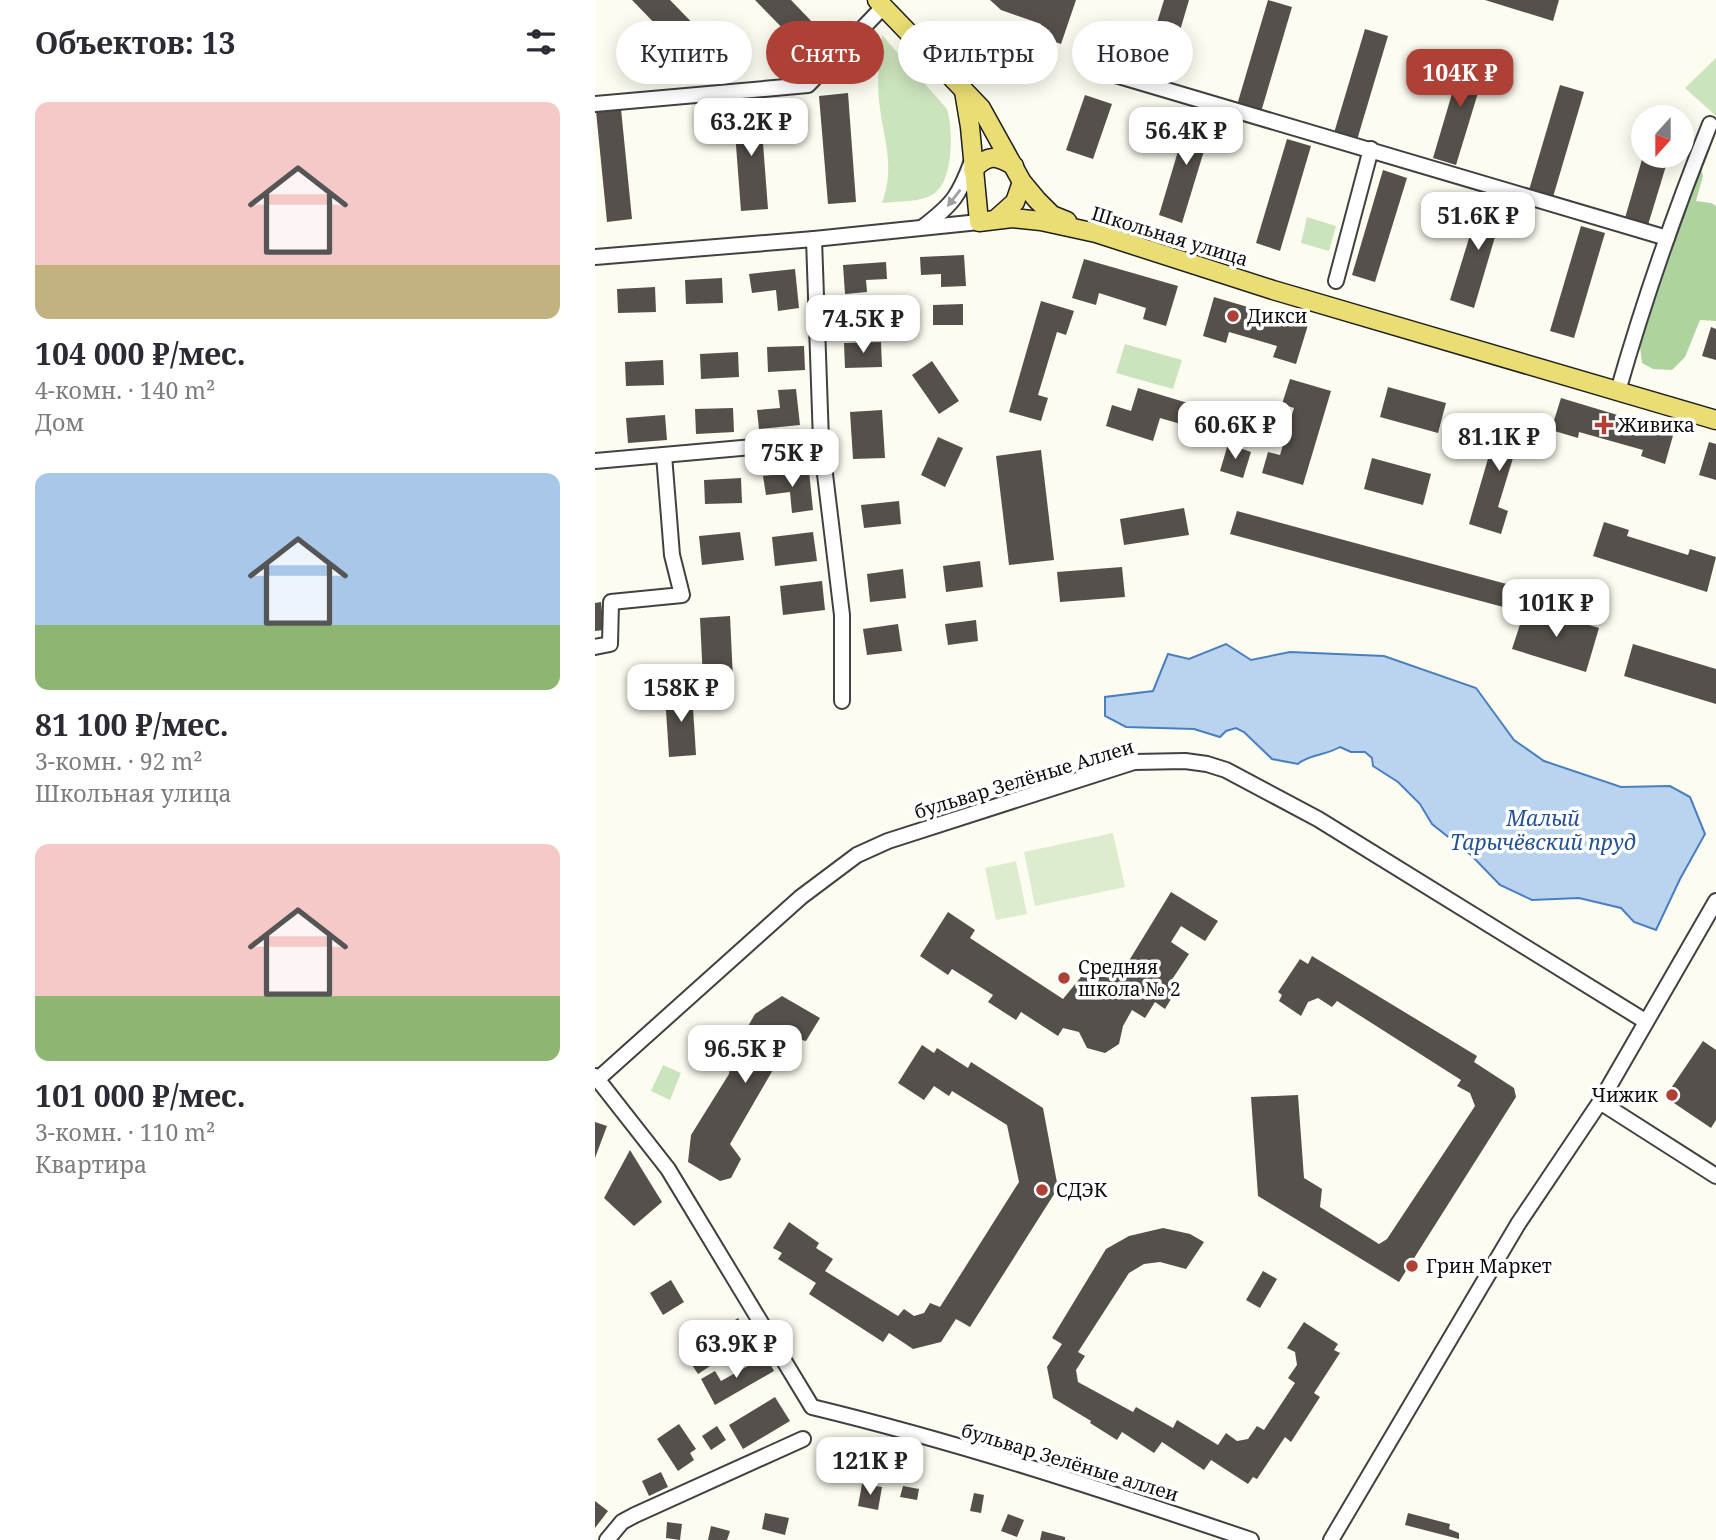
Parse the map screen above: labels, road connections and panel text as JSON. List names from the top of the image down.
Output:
{
  "streets": {
    "main road": ["Школьная улица"],
    "street": ["бульвар Зелёные Аллеи", "бульвар Зелёные аллеи"]
  },
  "crossings": [
    ["бульвар Зелёные Аллеи", "бульвар Зелёные аллеи"]
  ],
  "water": ["Малый Тарычёвский пруд"],
  "places": {
    "other": [
      "Дикси",
      "Средняя школа № 2",
      "Чижик",
      "СДЭК",
      "Грин Маркет"
    ],
    "health": ["Живика"]
  },
  "north": "bottom",
  "page": {
    "heading": "Объектов: 13",
    "chip": [
      "Купить",
      "Снять",
      "Фильтры",
      "Новое"
    ],
    "price": [
      "104K ₽",
      "63.2K ₽",
      "56.4K ₽",
      "51.6K ₽",
      "74.5K ₽",
      "60.6K ₽",
      "81.1K ₽",
      "75K ₽",
      "101K ₽",
      "158K ₽",
      "96.5K ₽",
      "63.9K ₽",
      "121K ₽"
    ],
    "list": [
      {
        "name": "104 000 ₽/мес.",
        "note": "4-комн. · 140 m² · Дом"
      },
      {
        "name": "81 100 ₽/мес.",
        "note": "3-комн. · 92 m² · Школьная улица"
      },
      {
        "name": "101 000 ₽/мес.",
        "note": "3-комн. · 110 m² · Квартира"
      }
    ]
  }
}
